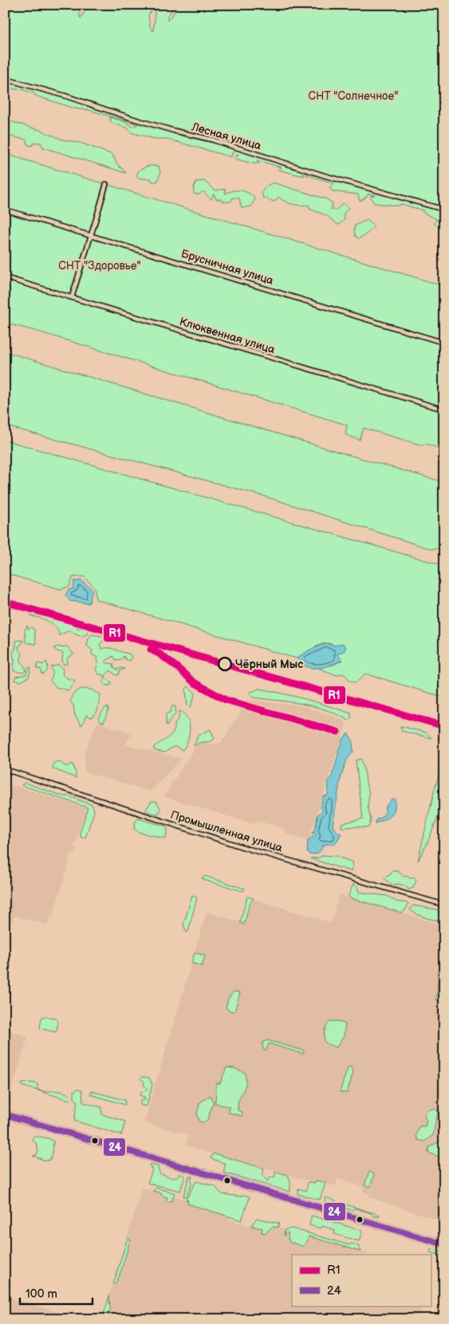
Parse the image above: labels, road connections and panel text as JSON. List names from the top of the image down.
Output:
{
  "streets": {
    "street": [
      "Лесная улица",
      "Брусничная улица",
      "Клюквенная улица",
      "Промышленная улица"
    ]
  },
  "parks": ["СНТ \"Солнечное\"", "СНТ \"Здоровье\""],
  "places": ["Чёрный Мыс"],
  "lines": ["transit line R1", "transit line 24"],
  "legend": ["R1", "24"],
  "scale_bar": "100 m"
}
